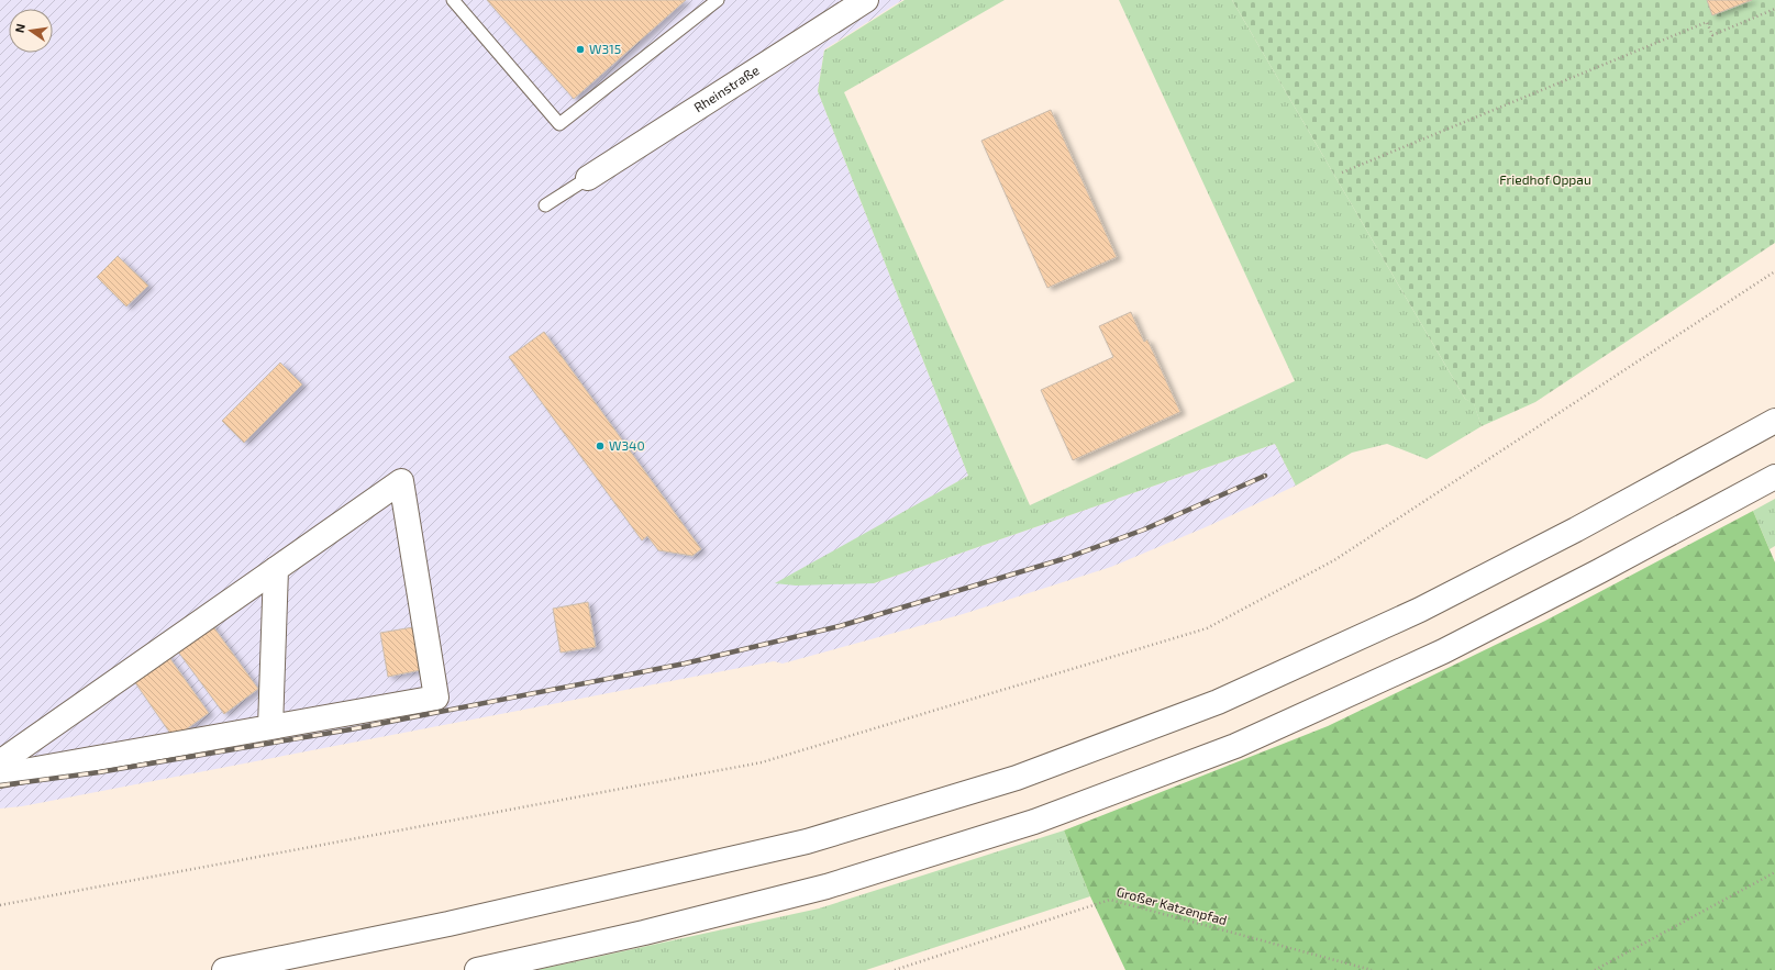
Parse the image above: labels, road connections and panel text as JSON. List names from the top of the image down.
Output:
{
  "streets": {
    "main road": ["Rheinstraße"],
    "path": ["Großer Katzenpfad"]
  },
  "parks": ["Friedhof Oppau"],
  "places": ["W315", "W340"],
  "north": "left"
}
